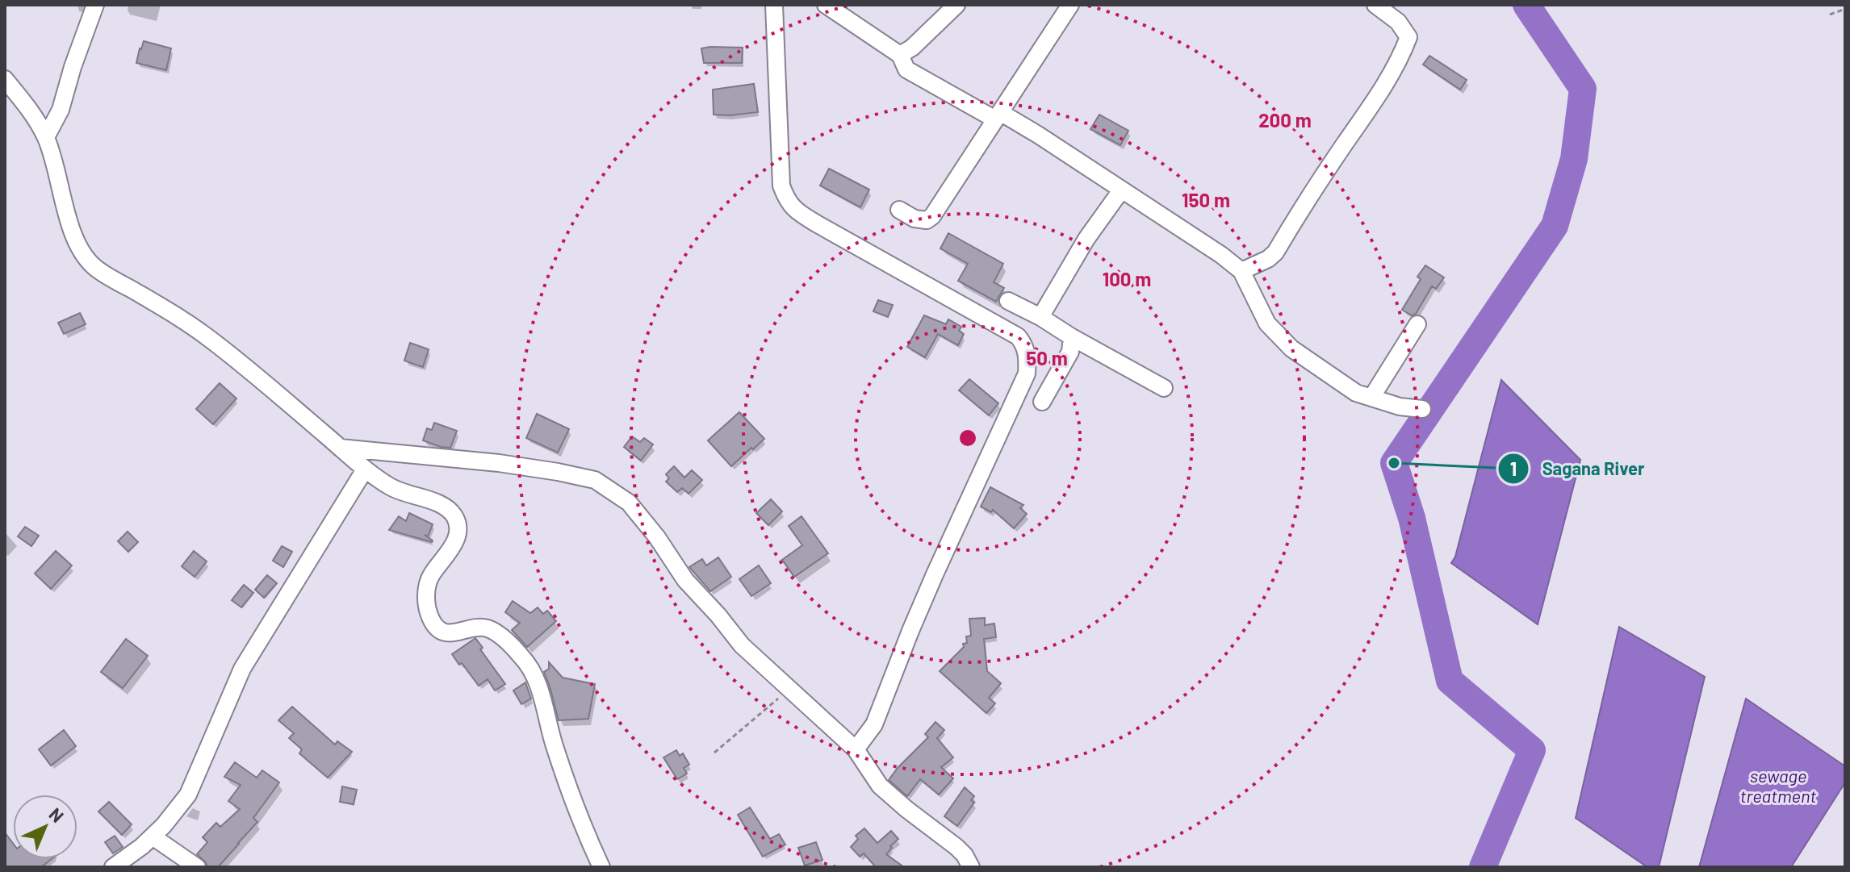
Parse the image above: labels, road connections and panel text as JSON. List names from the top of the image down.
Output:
{
  "water": ["sewage treatment"],
  "places": ["Sagana River"],
  "north": "top right",
  "rings": [
    "200 m",
    "150 m",
    "100 m",
    "50 m"
  ]
}
